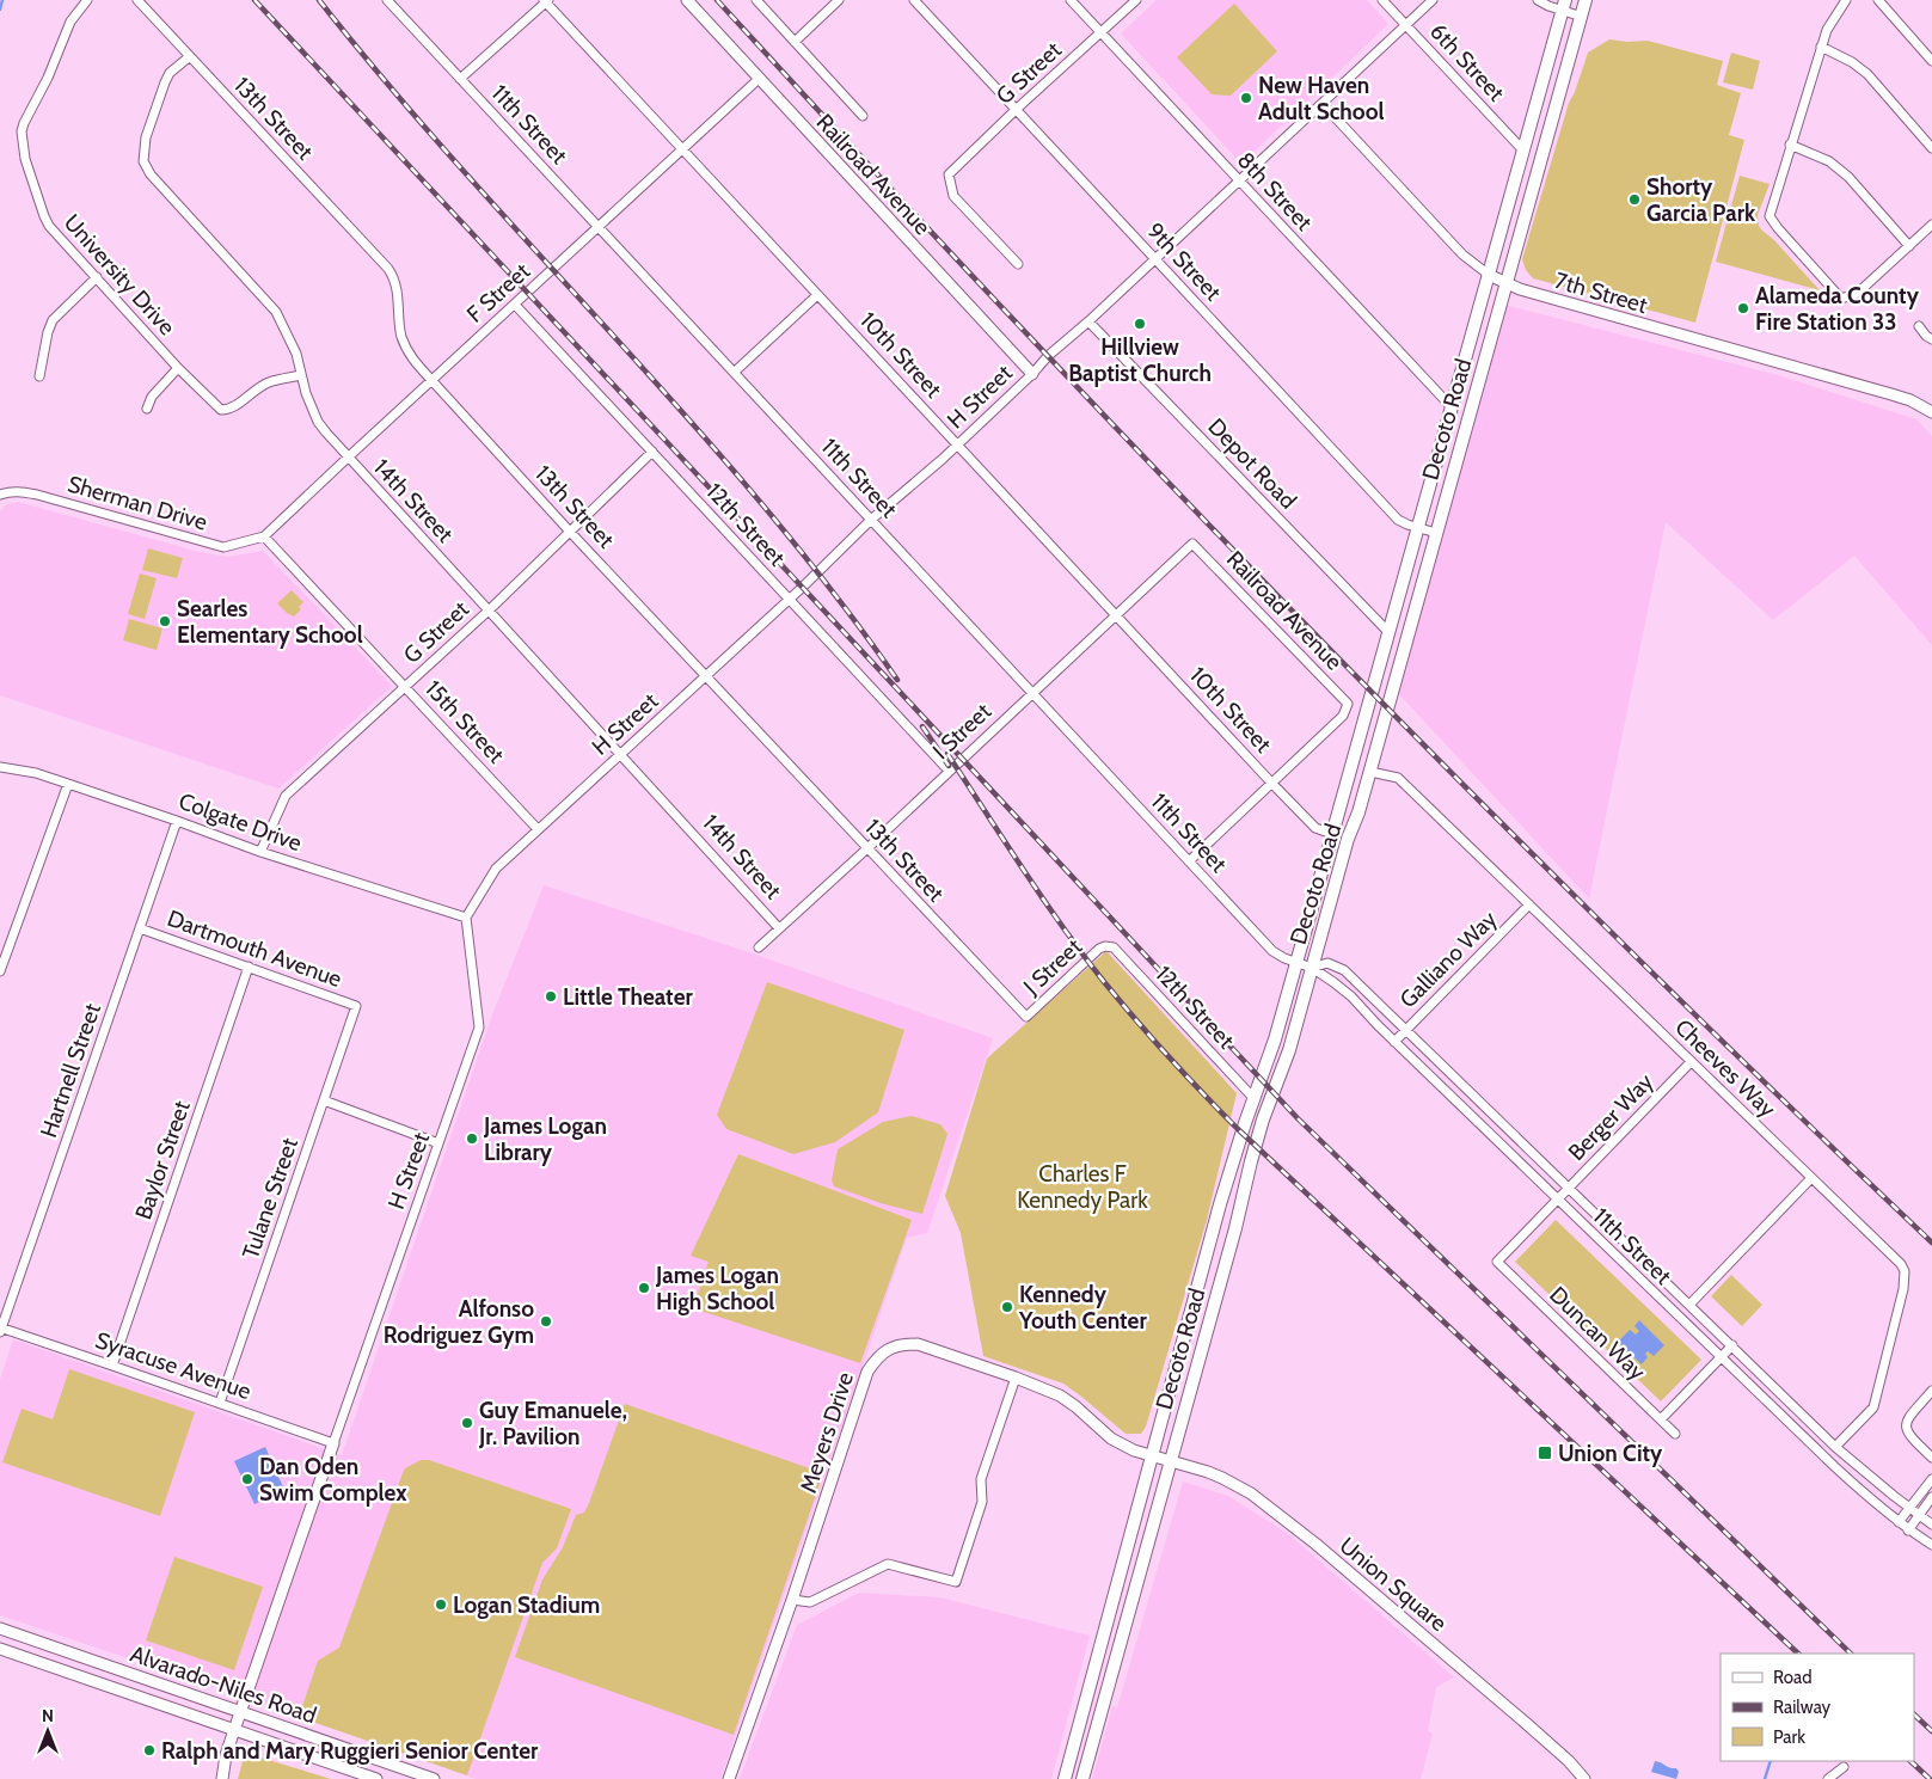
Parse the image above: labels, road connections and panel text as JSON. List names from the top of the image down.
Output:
{
  "streets": {
    "main road": ["Decoto Road"],
    "street": [
      "6th Street",
      "G Street",
      "13th Street",
      "11th Street",
      "Railroad Avenue",
      "8th Street",
      "9th Street",
      "University Drive",
      "F Street",
      "7th Street",
      "10th Street",
      "H Street",
      "Depot Road",
      "14th Street",
      "Sherman Drive",
      "12th Street",
      "15th Street",
      "I Street",
      "Colgate Drive",
      "Dartmouth Avenue",
      "Galliano Way",
      "J Street",
      "Cheeves Way",
      "Hartnell Street",
      "Berger Way",
      "Baylor Street",
      "Tulane Street",
      "Duncan Way",
      "Syracuse Avenue",
      "Meyers Drive",
      "Union Square",
      "Alvarado-Niles Road"
    ]
  },
  "crossings": [
    ["6th Street", "H Street"],
    ["6th Street", "Decoto Road"],
    ["G Street", "13th Street"],
    ["G Street", "8th Street"],
    ["G Street", "9th Street"],
    ["G Street", "14th Street"],
    ["G Street", "12th Street"],
    ["G Street", "15th Street"],
    ["G Street", "Colgate Drive"],
    ["13th Street", "F Street"],
    ["13th Street", "H Street"],
    ["13th Street", "14th Street"],
    ["13th Street", "I Street"],
    ["13th Street", "J Street"],
    ["11th Street", "F Street"],
    ["11th Street", "H Street"],
    ["11th Street", "Decoto Road"],
    ["11th Street", "I Street"],
    ["11th Street", "Galliano Way"],
    ["11th Street", "Cheeves Way"],
    ["11th Street", "Berger Way"],
    ["11th Street", "Duncan Way"],
    ["Railroad Avenue", "F Street"],
    ["Railroad Avenue", "10th Street"],
    ["Railroad Avenue", "H Street"],
    ["Railroad Avenue", "I Street"],
    ["8th Street", "H Street"],
    ["8th Street", "Decoto Road"],
    ["9th Street", "H Street"],
    ["9th Street", "Decoto Road"],
    ["University Drive", "14th Street"],
    ["F Street", "10th Street"],
    ["F Street", "14th Street"],
    ["F Street", "Sherman Drive"],
    ["F Street", "12th Street"],
    ["F Street", "15th Street"],
    ["7th Street", "H Street"],
    ["7th Street", "Decoto Road"],
    ["10th Street", "H Street"],
    ["10th Street", "Decoto Road"],
    ["10th Street", "I Street"],
    ["H Street", "Depot Road"],
    ["H Street", "14th Street"],
    ["H Street", "12th Street"],
    ["H Street", "15th Street"],
    ["H Street", "Colgate Drive"],
    ["H Street", "Syracuse Avenue"],
    ["H Street", "Alvarado-Niles Road"],
    ["Decoto Road", "Depot Road"],
    ["Decoto Road", "12th Street"],
    ["Decoto Road", "Cheeves Way"],
    ["Decoto Road", "Meyers Drive"],
    ["Decoto Road", "Union Square"],
    ["14th Street", "I Street"],
    ["Sherman Drive", "15th Street"],
    ["12th Street", "I Street"],
    ["12th Street", "J Street"],
    ["Colgate Drive", "Hartnell Street"],
    ["Dartmouth Avenue", "Hartnell Street"],
    ["Dartmouth Avenue", "Baylor Street"],
    ["Dartmouth Avenue", "Tulane Street"],
    ["Galliano Way", "Cheeves Way"],
    ["Cheeves Way", "Berger Way"],
    ["Hartnell Street", "Syracuse Avenue"],
    ["Berger Way", "Duncan Way"],
    ["Baylor Street", "Syracuse Avenue"],
    ["Tulane Street", "Syracuse Avenue"],
    ["Meyers Drive", "Union Square"]
  ],
  "parks": ["Charles F Kennedy Park"],
  "places": {
    "other": [
      "New Haven Adult School",
      "Shorty Garcia Park",
      "Alameda County Fire Station 33",
      "Hillview Baptist Church",
      "Searles Elementary School",
      "Little Theater",
      "James Logan Library",
      "James Logan High School",
      "Kennedy Youth Center",
      "Alfonso Rodriguez Gym",
      "Guy Emanuele, Jr. Pavilion",
      "Dan Oden Swim Complex",
      "Logan Stadium",
      "Ralph and Mary Ruggieri Senior Center"
    ],
    "transit": ["Union City"]
  },
  "legend": ["Road", "Railway", "Park"],
  "north": "top"
}
